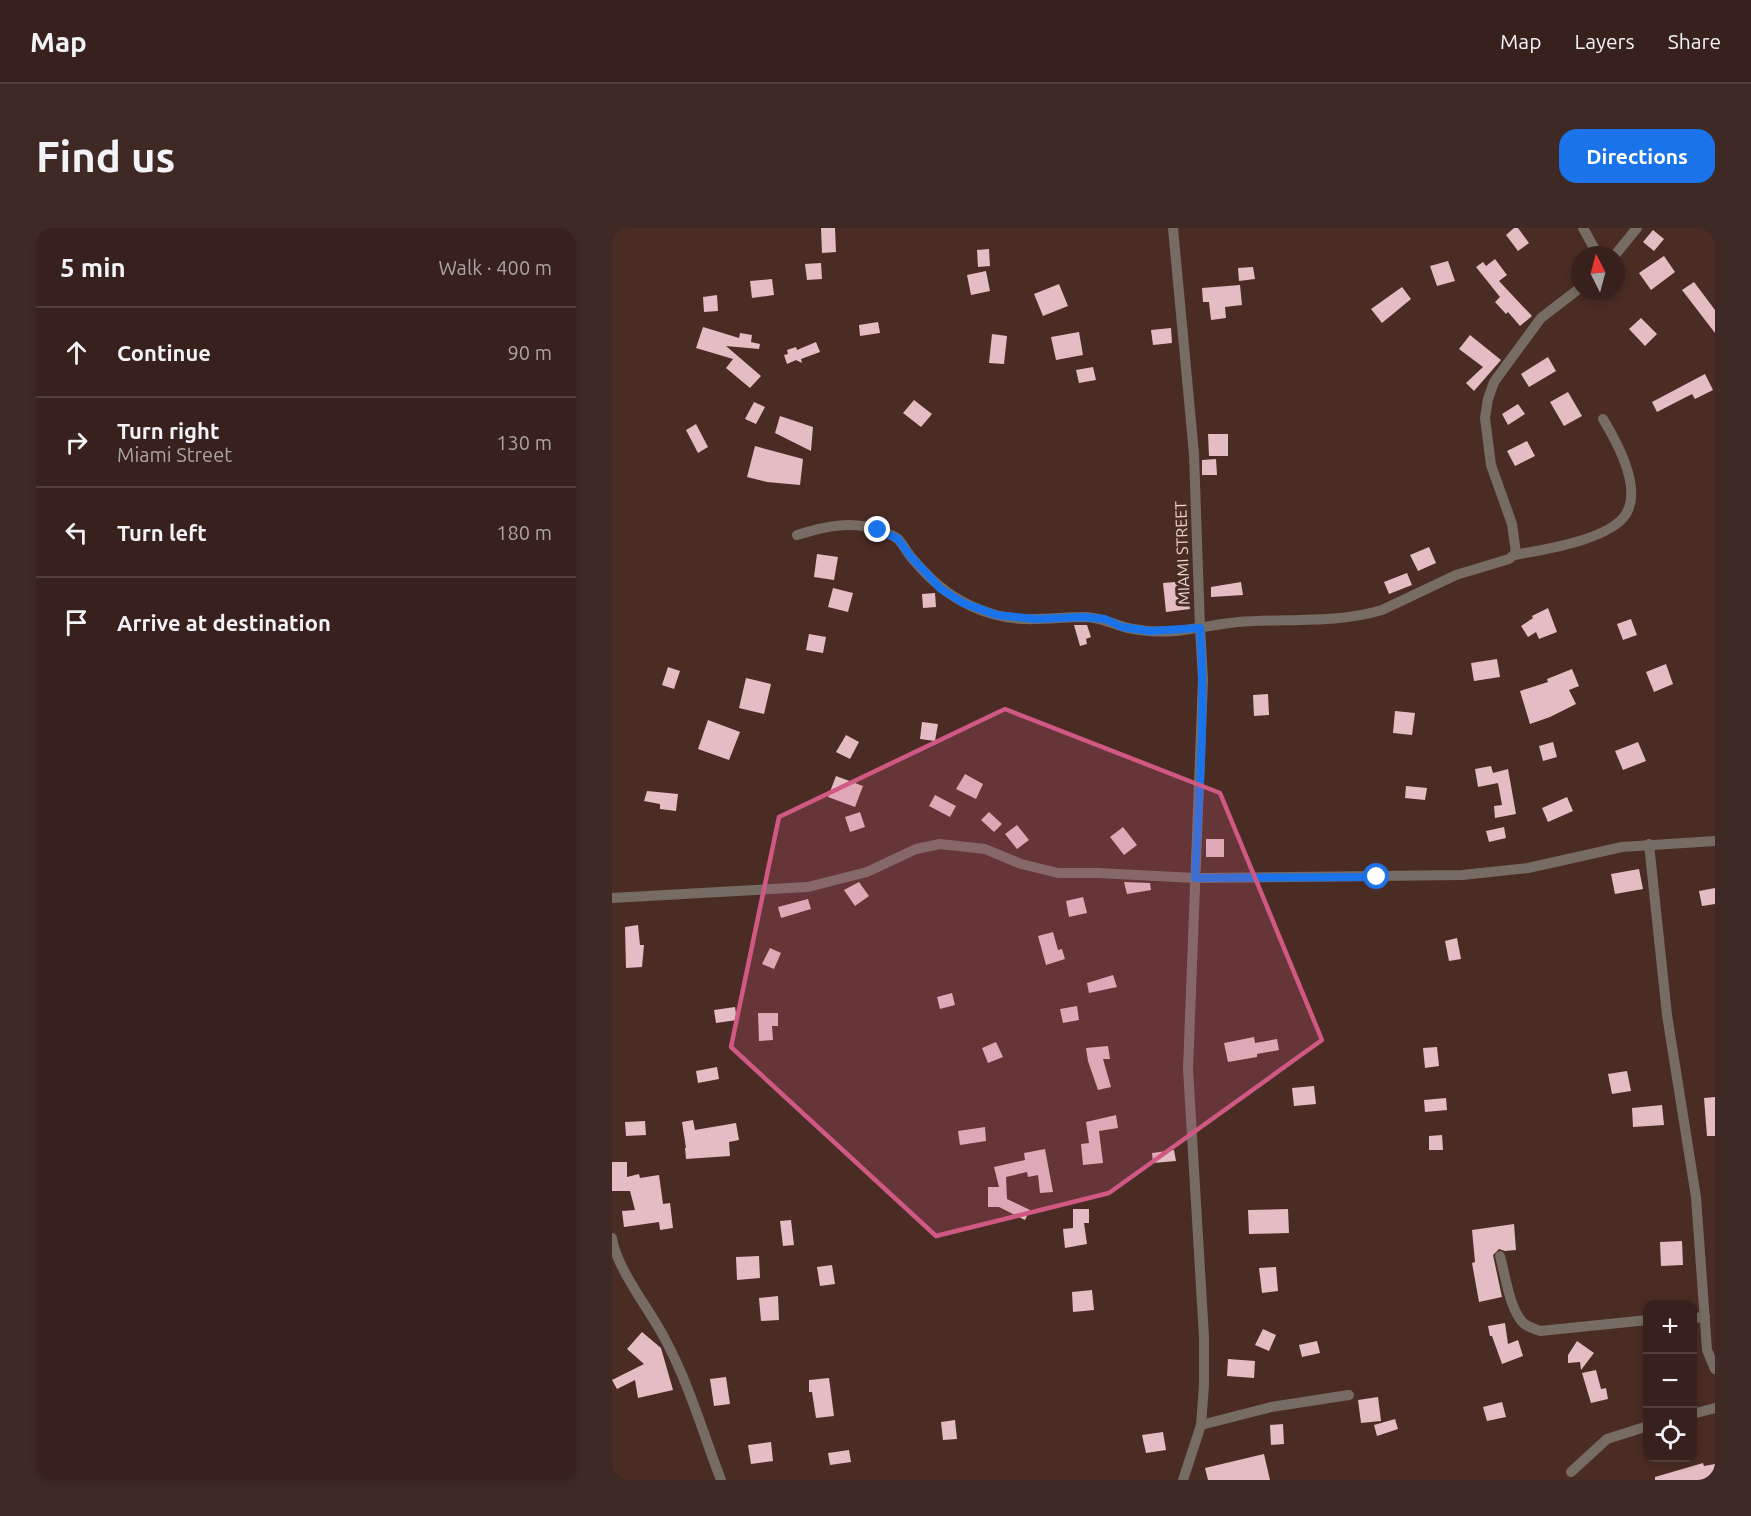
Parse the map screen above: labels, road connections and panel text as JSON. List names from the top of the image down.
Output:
{
  "streets": {
    "street": ["MIAMI STREET"]
  },
  "north": "top",
  "page": {
    "header": "Map",
    "nav": ["Map", "Layers", "Share"],
    "buttons": "Directions",
    "title": "Find us",
    "heading": ["5 min", "Walk · 400 m"],
    "list": [
      ["Continue", "90 m"],
      ["Turn right", "Miami Street", "130 m"],
      ["Turn left", "180 m"],
      "Arrive at destination"
    ],
    "map_buttons": ["+", "−"]
  }
}
